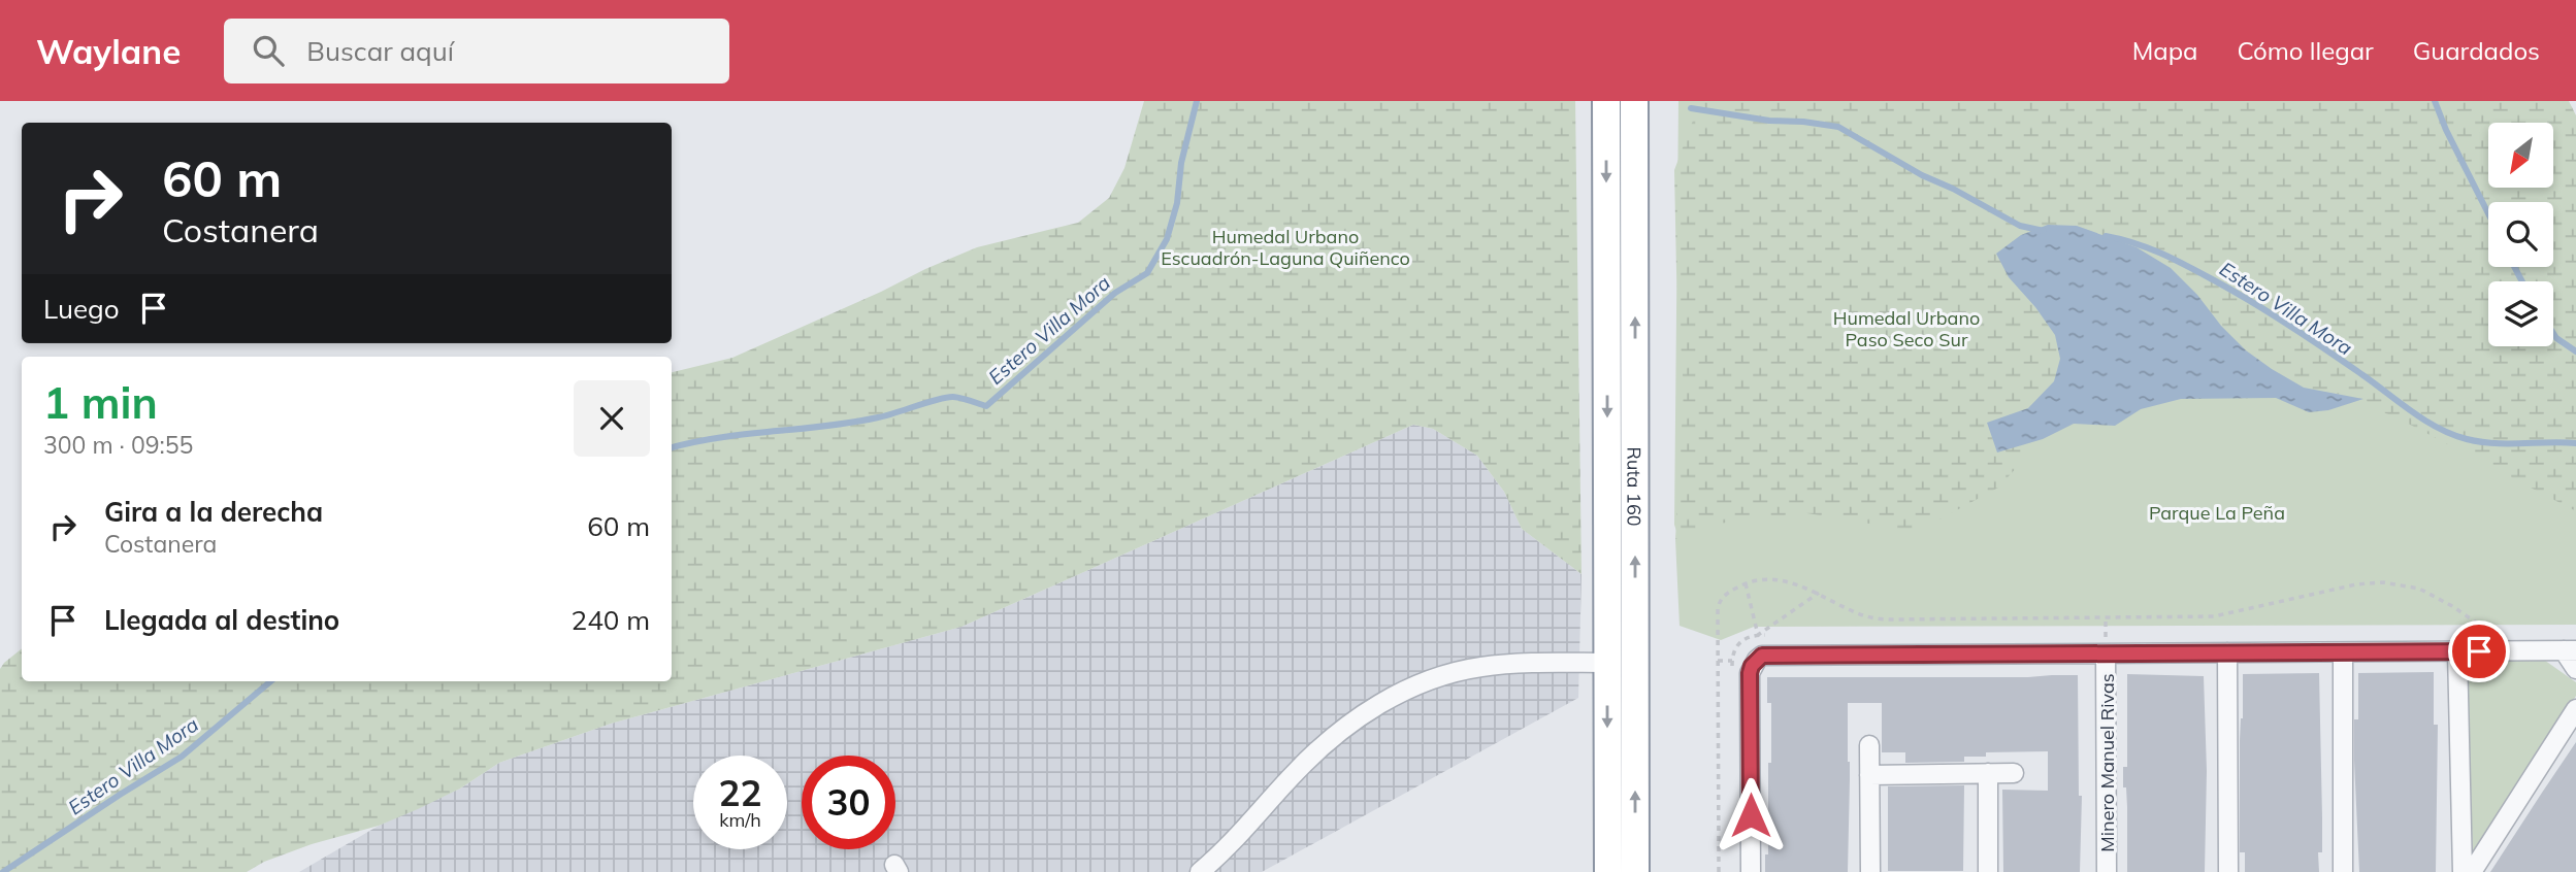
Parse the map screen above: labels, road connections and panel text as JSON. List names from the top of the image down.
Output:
{
  "streets": {
    "highway": ["Ruta 160"],
    "street": ["Minero Manuel Rivas"]
  },
  "water": ["Estero Villa Mora"],
  "parks": ["Humedal Urbano Escuadrón-Laguna Quiñenco", "Humedal Urbano Paso Seco Sur", "Parque La Peña"],
  "north": "bottom left",
  "page": {
    "header": "Waylane",
    "search": "Buscar aquí",
    "nav": ["Mapa", "Cómo llegar", "Guardados"],
    "turn": ["60 m", "Costanera"],
    "then": "Luego",
    "heading": ["1 min", "300 m · 09:55"],
    "list": [
      {
        "name": "Gira a la derecha",
        "note": "Costanera",
        "value": "60 m"
      },
      {
        "name": "Llegada al destino",
        "value": "240 m"
      }
    ],
    "speed": "22 km/h",
    "limit": "30"
  }
}
